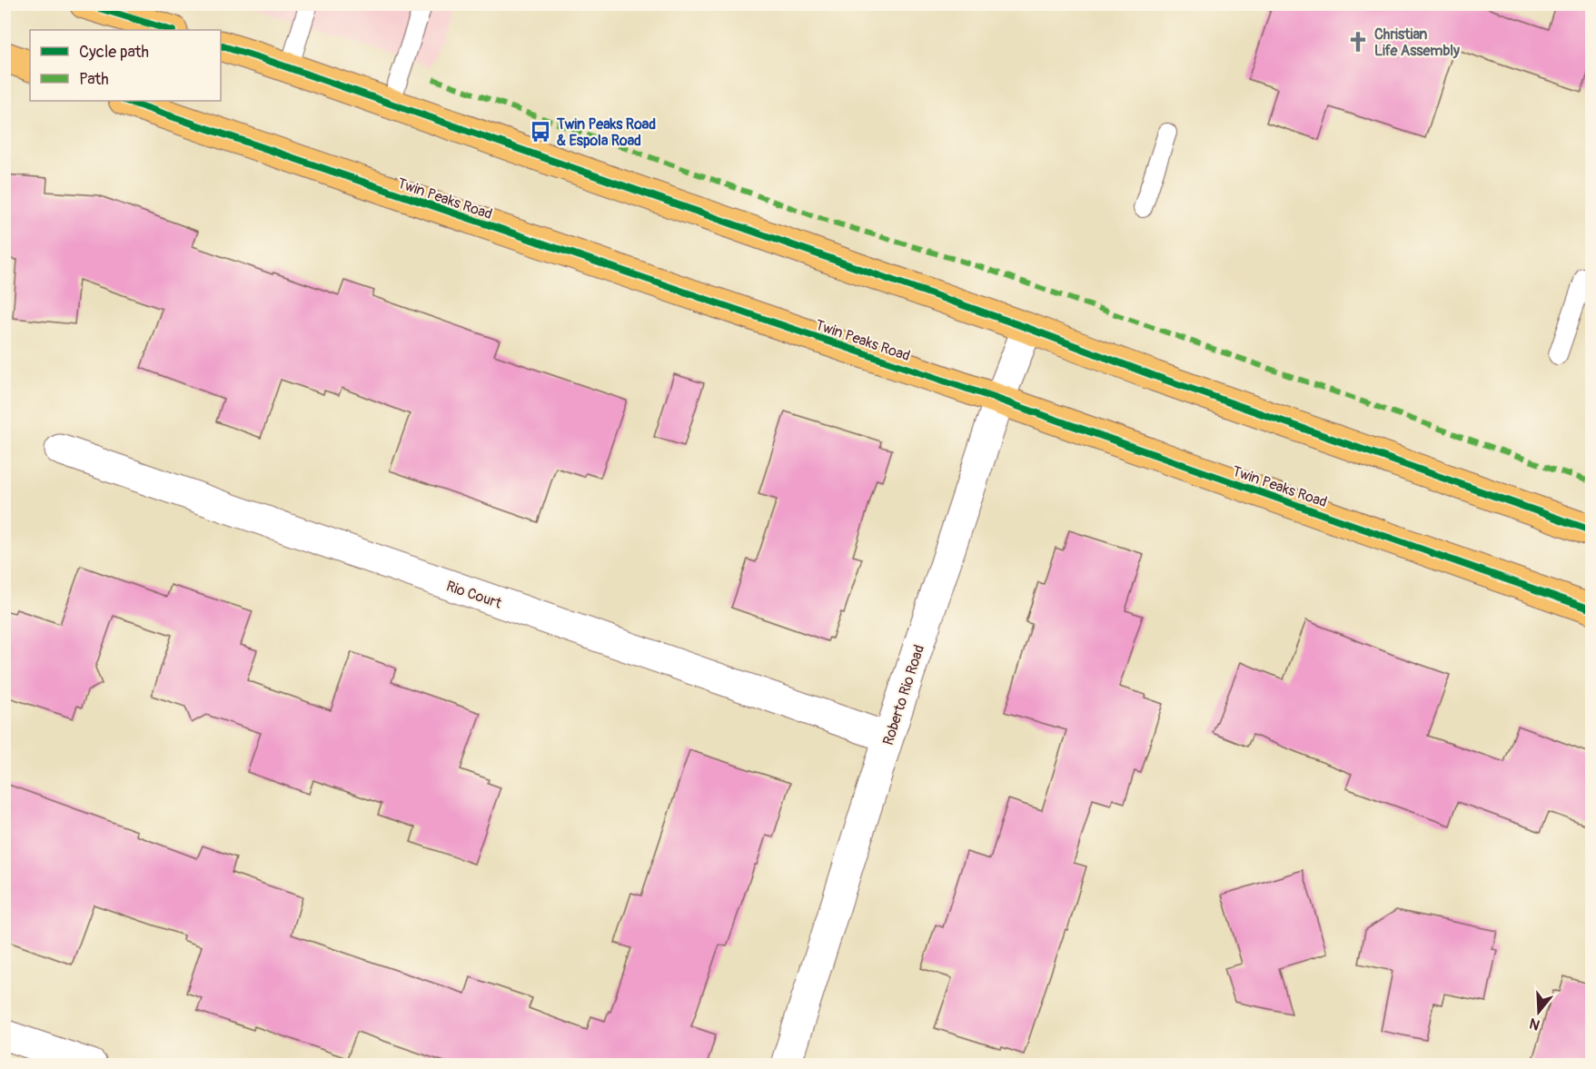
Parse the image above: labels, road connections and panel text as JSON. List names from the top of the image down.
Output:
{
  "streets": {
    "main road": ["Twin Peaks Road"],
    "street": ["Rio Court", "Roberto Rio Road"]
  },
  "crossings": [
    ["Twin Peaks Road", "Roberto Rio Road"],
    ["Rio Court", "Roberto Rio Road"]
  ],
  "places": {
    "church": ["Christian Life Assembly"],
    "bus stop": ["Twin Peaks Road & Espola Road"]
  },
  "legend": ["Cycle path", "Path"],
  "north": "bottom"
}
